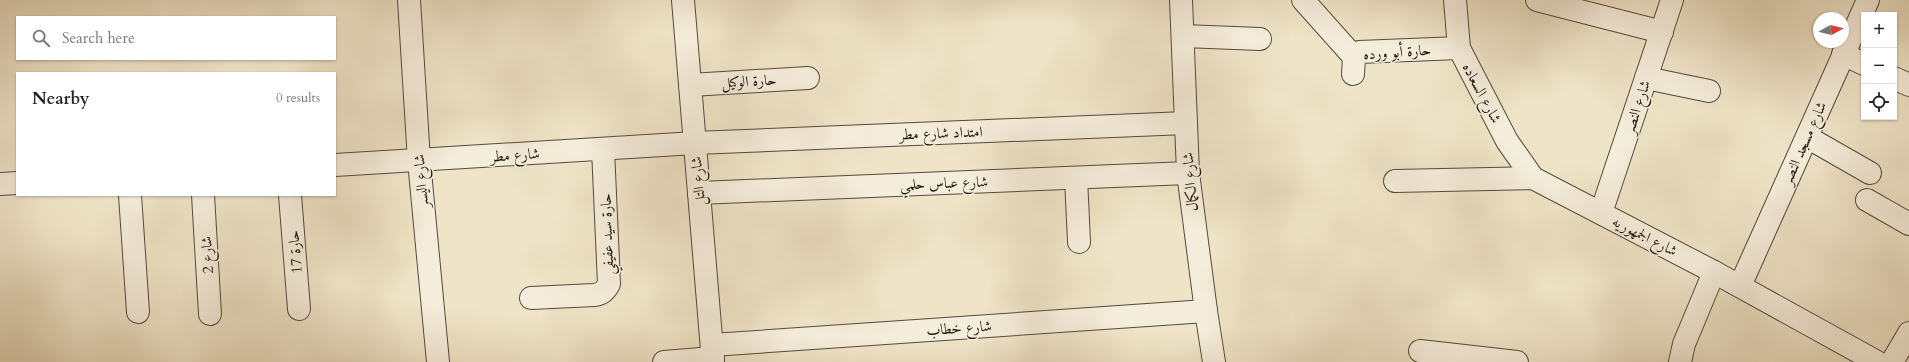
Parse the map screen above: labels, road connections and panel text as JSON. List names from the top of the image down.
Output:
{
  "streets": {
    "street": [
      "حارة أبو ورده",
      "حارة الوكيل",
      "شارع السعاده",
      "شارع النصر",
      "امتداد شارع مطر",
      "شارع مسجد النصر",
      "شارع مطر",
      "شارع اليسر",
      "شارع التل",
      "شارع الكمال",
      "شارع عباس حلمي",
      "حارة سيد عفيفي",
      "شارع الجمهوريه",
      "حارة 17",
      "شارع 2",
      "شارع خطاب"
    ]
  },
  "crossings": [
    ["حارة أبو ورده", "شارع السعاده"],
    ["حارة الوكيل", "شارع التل"],
    ["شارع السعاده", "شارع الجمهوريه"],
    ["شارع النصر", "شارع الجمهوريه"],
    ["امتداد شارع مطر", "شارع مطر"],
    ["امتداد شارع مطر", "شارع التل"],
    ["امتداد شارع مطر", "شارع الكمال"],
    ["شارع مسجد النصر", "شارع الجمهوريه"],
    ["شارع مطر", "شارع اليسر"],
    ["شارع مطر", "شارع التل"],
    ["شارع مطر", "حارة سيد عفيفي"],
    ["شارع التل", "شارع عباس حلمي"],
    ["شارع التل", "شارع خطاب"],
    ["شارع الكمال", "شارع عباس حلمي"],
    ["شارع الكمال", "شارع خطاب"]
  ],
  "north": "right",
  "page": {
    "map_buttons": ["+", "−"],
    "search": "Search here",
    "heading": ["Nearby", "0 results"]
  }
}
